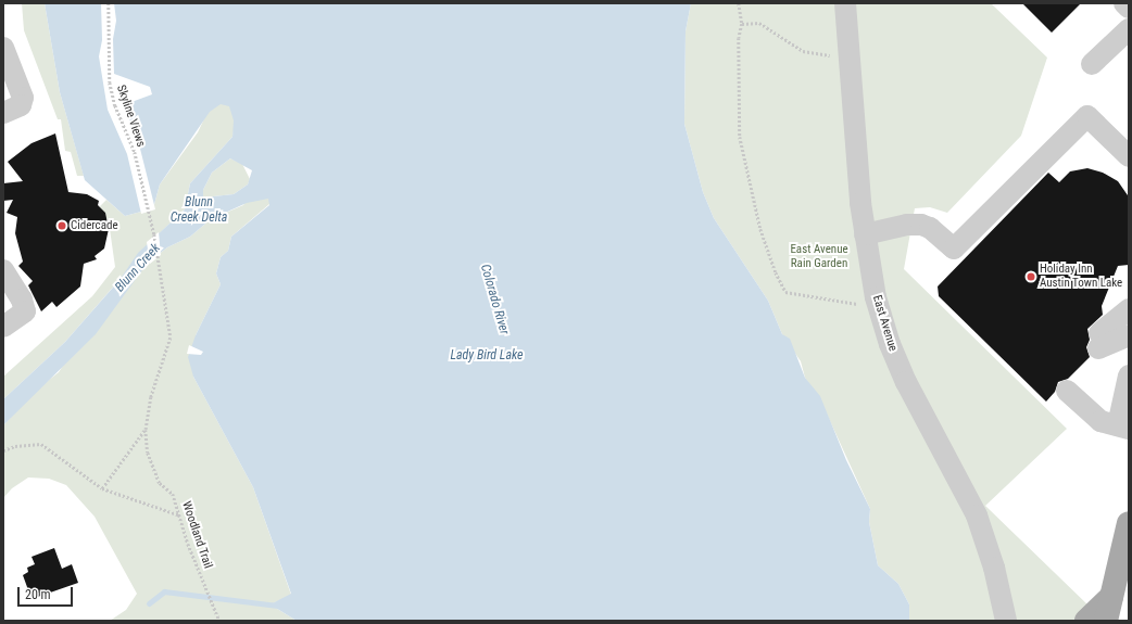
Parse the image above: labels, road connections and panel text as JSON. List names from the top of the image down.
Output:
{
  "streets": {
    "street": ["East Avenue"],
    "path": ["Skyline Views", "Woodland Trail"]
  },
  "crossings": [
    ["Skyline Views", "Woodland Trail"]
  ],
  "water": [
    "Blunn Creek Delta",
    "Blunn Creek",
    "Colorado River",
    "Lady Bird Lake"
  ],
  "parks": ["East Avenue Rain Garden"],
  "places": ["Cidercade", "Holiday Inn Austin Town Lake"],
  "scale_bar": "20 m"
}
